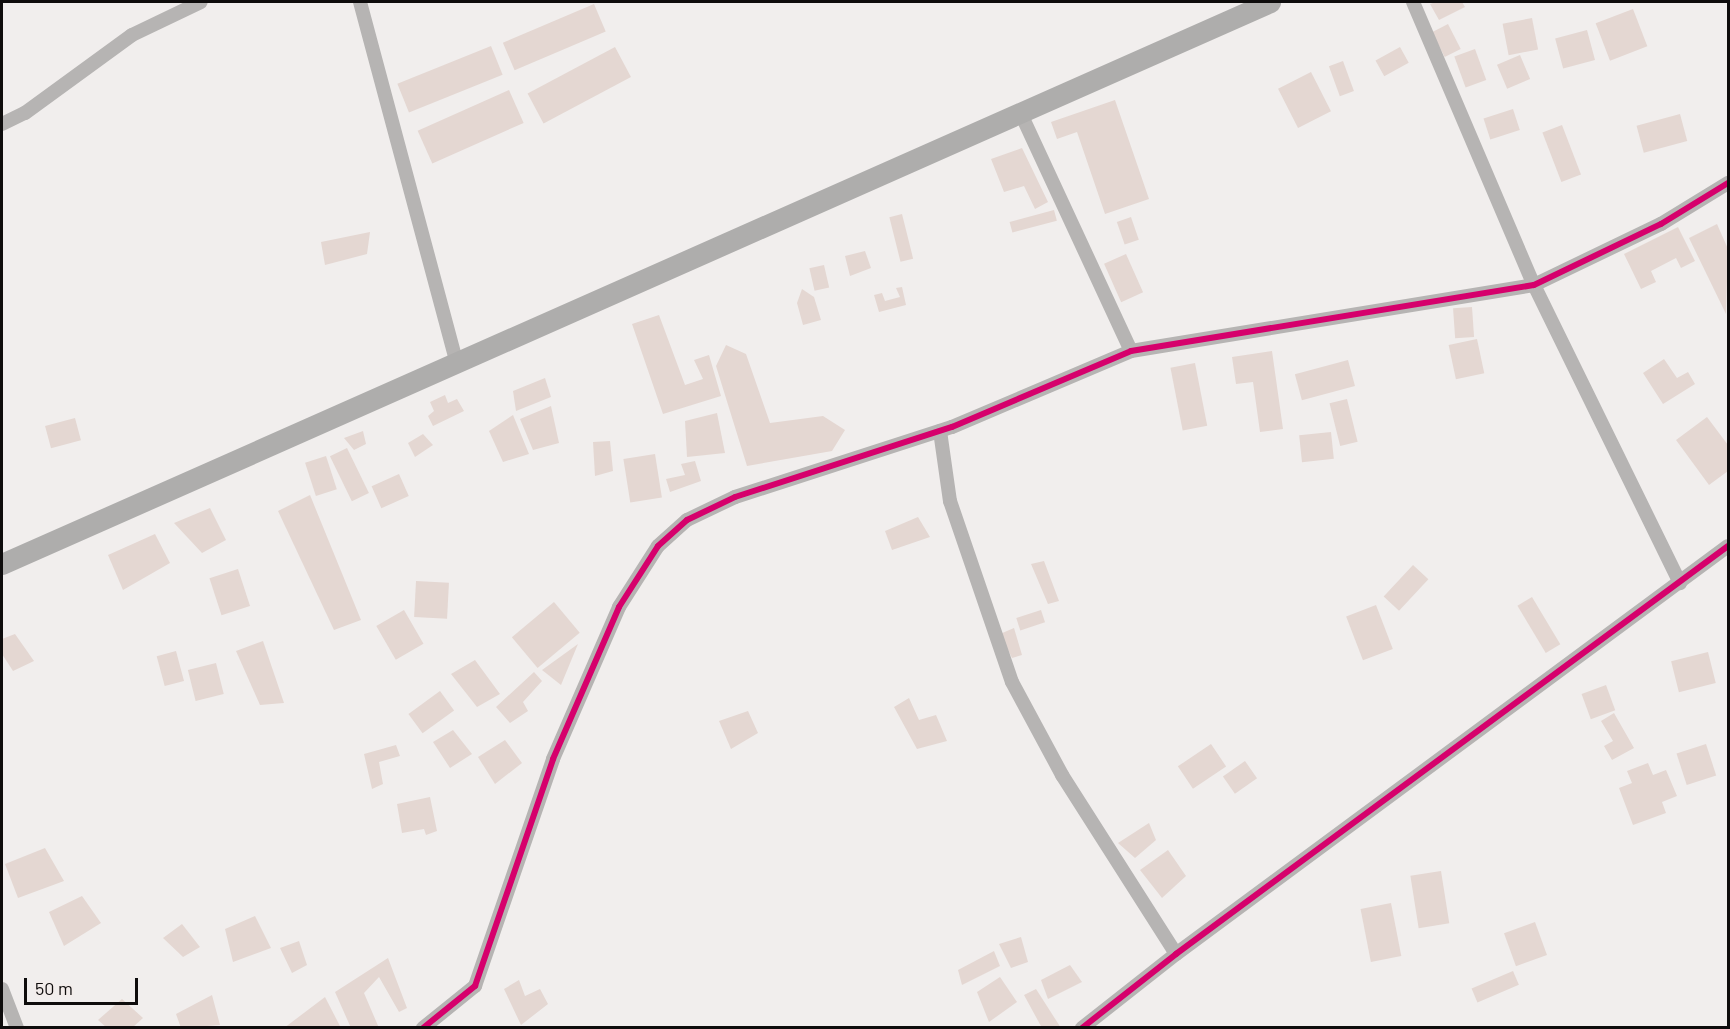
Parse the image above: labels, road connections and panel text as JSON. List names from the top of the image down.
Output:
{
  "scale_bar": "50 m"
}
